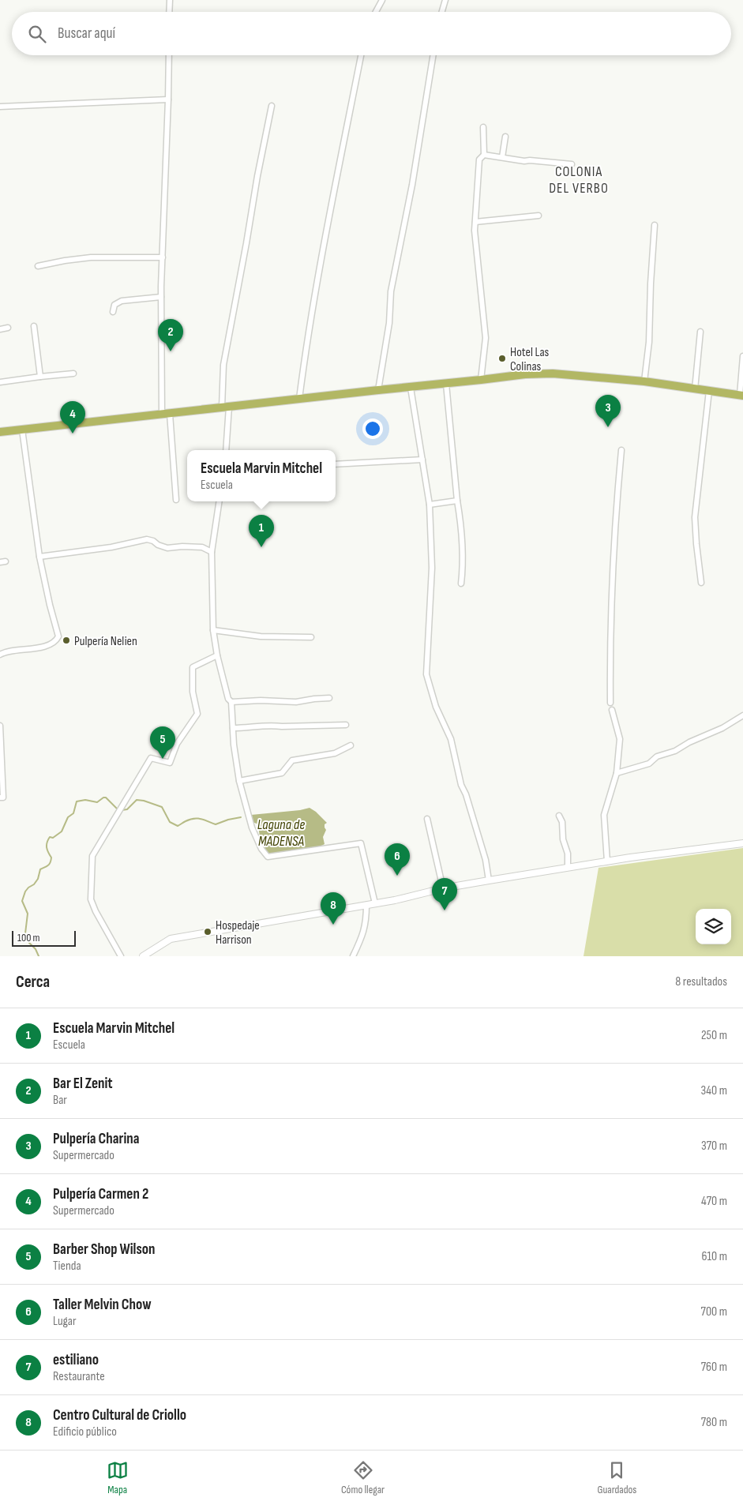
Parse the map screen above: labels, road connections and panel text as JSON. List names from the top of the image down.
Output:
{
  "districts": ["COLONIA DEL VERBO"],
  "water": ["Laguna de MADENSA"],
  "places": ["Hotel Las Colinas", "Pulpería Nelien", "Hospedaje Harrison"],
  "scale_bar": "100 m",
  "page": {
    "search": "Buscar aquí",
    "pins": [
      "2",
      "3",
      "4",
      "1",
      "5",
      "6",
      "7",
      "8"
    ],
    "popup": ["Escuela Marvin Mitchel", "Escuela"],
    "scale": "100 m",
    "heading": ["Cerca", "8 resultados"],
    "list": [
      {
        "mark": "1",
        "name": "Escuela Marvin Mitchel",
        "note": "Escuela",
        "value": "250 m"
      },
      {
        "mark": "2",
        "name": "Bar El Zenit",
        "note": "Bar",
        "value": "340 m"
      },
      {
        "mark": "3",
        "name": "Pulpería Charina",
        "note": "Supermercado",
        "value": "370 m"
      },
      {
        "mark": "4",
        "name": "Pulpería Carmen 2",
        "note": "Supermercado",
        "value": "470 m"
      },
      {
        "mark": "5",
        "name": "Barber Shop Wilson",
        "note": "Tienda",
        "value": "610 m"
      },
      {
        "mark": "6",
        "name": "Taller Melvin Chow",
        "note": "Lugar",
        "value": "700 m"
      },
      {
        "mark": "7",
        "name": "estiliano",
        "note": "Restaurante",
        "value": "760 m"
      },
      {
        "mark": "8",
        "name": "Centro Cultural de Criollo",
        "note": "Edificio público",
        "value": "780 m"
      }
    ],
    "nav": ["Mapa", "Cómo llegar", "Guardados"]
  }
}
